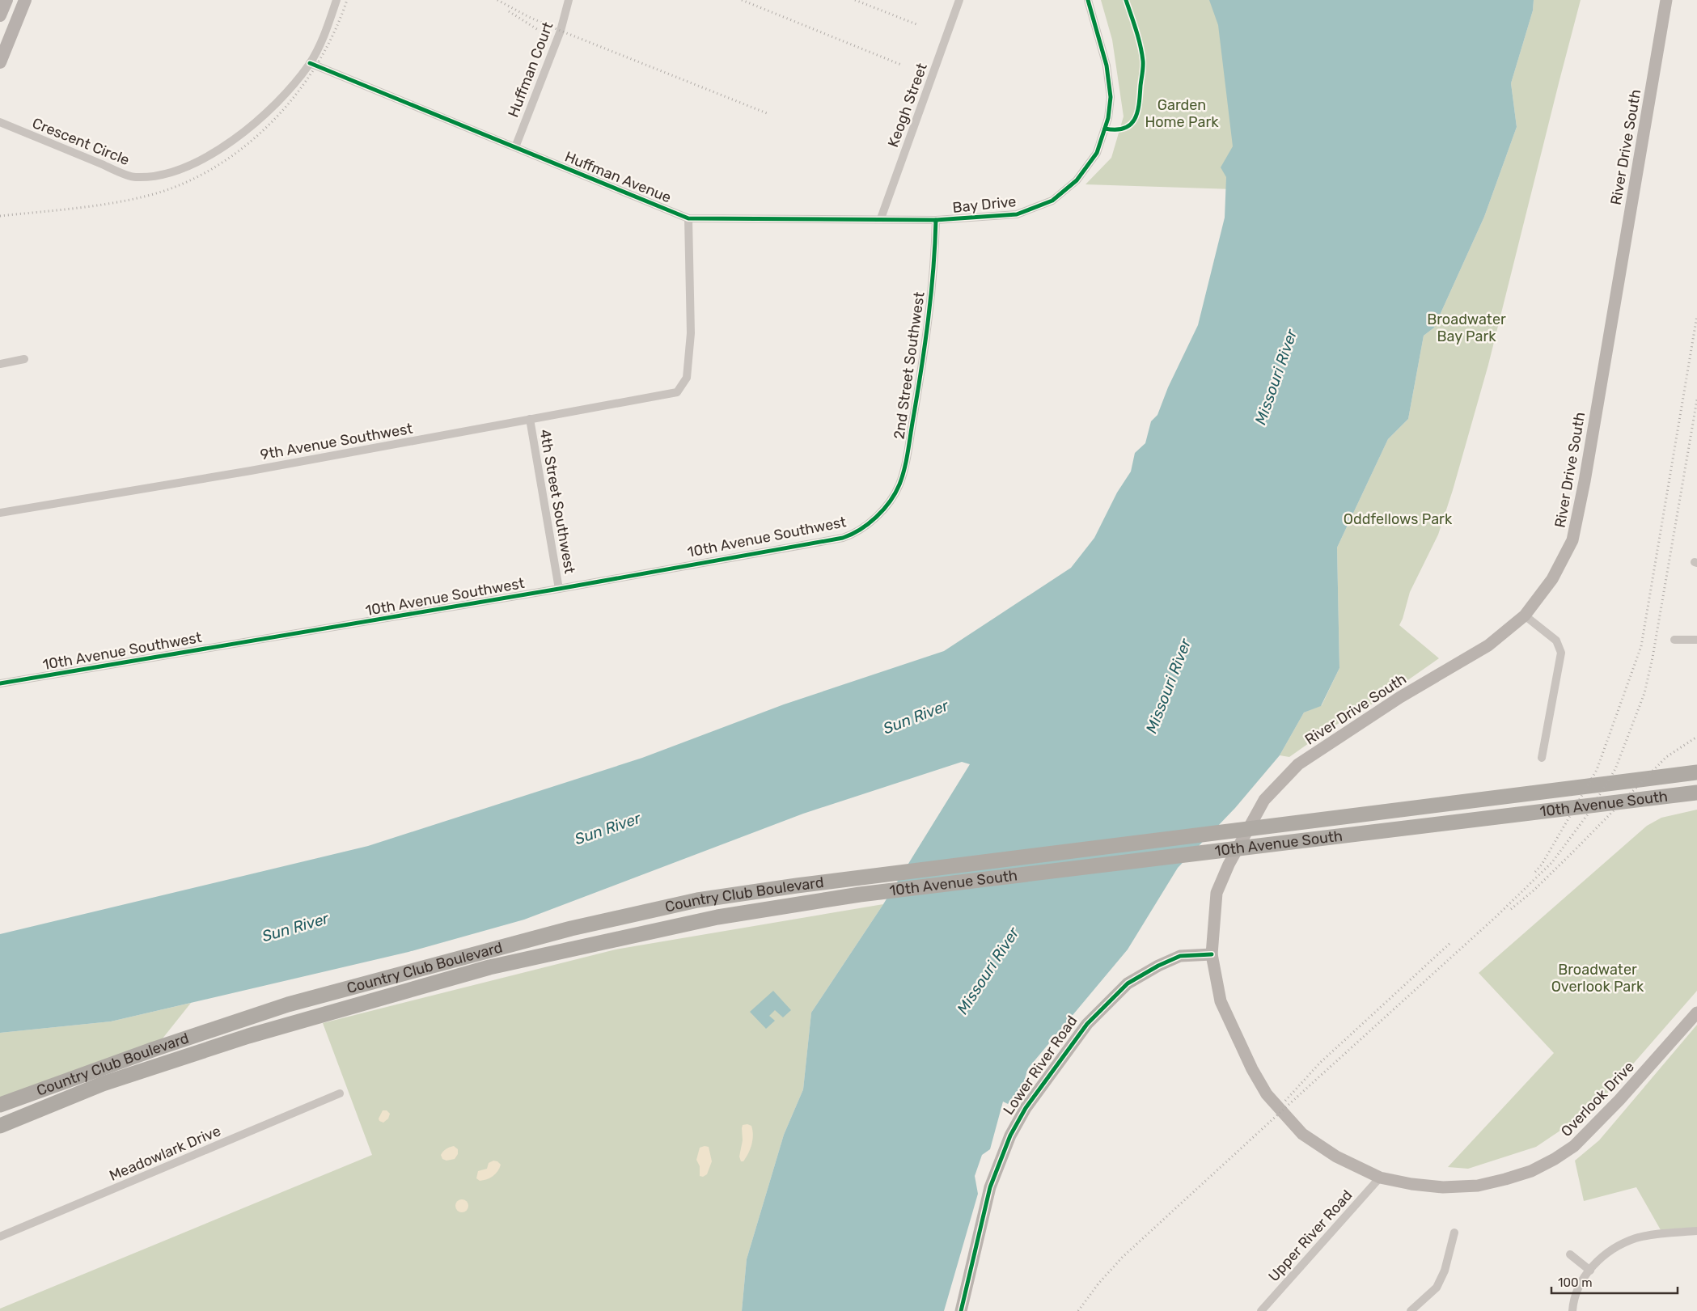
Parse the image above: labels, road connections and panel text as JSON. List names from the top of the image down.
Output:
{
  "streets": {
    "highway": ["10th Avenue South", "Country Club Boulevard"],
    "main road": ["River Drive South", "Lower River Road", "Overlook Drive"],
    "street": [
      "Huffman Court",
      "Keogh Street",
      "Crescent Circle",
      "Huffman Avenue",
      "Bay Drive",
      "2nd Street Southwest",
      "9th Avenue Southwest",
      "4th Street Southwest",
      "10th Avenue Southwest",
      "Meadowlark Drive",
      "Upper River Road"
    ]
  },
  "crossings": [
    ["Huffman Court", "Huffman Avenue"],
    ["Keogh Street", "Huffman Avenue"],
    ["Crescent Circle", "Huffman Avenue"],
    ["River Drive South", "Overlook Drive"],
    ["Huffman Avenue", "Bay Drive"],
    ["Huffman Avenue", "2nd Street Southwest"],
    ["Huffman Avenue", "9th Avenue Southwest"],
    ["Bay Drive", "2nd Street Southwest"],
    ["2nd Street Southwest", "10th Avenue Southwest"],
    ["9th Avenue Southwest", "4th Street Southwest"],
    ["4th Street Southwest", "10th Avenue Southwest"],
    ["10th Avenue South", "Country Club Boulevard"],
    ["Lower River Road", "Overlook Drive"],
    ["Overlook Drive", "Upper River Road"]
  ],
  "water": ["Missouri River", "Sun River"],
  "parks": [
    "Garden Home Park",
    "Broadwater Bay Park",
    "Oddfellows Park",
    "Broadwater Overlook Park"
  ],
  "scale_bar": "100 m"
}
